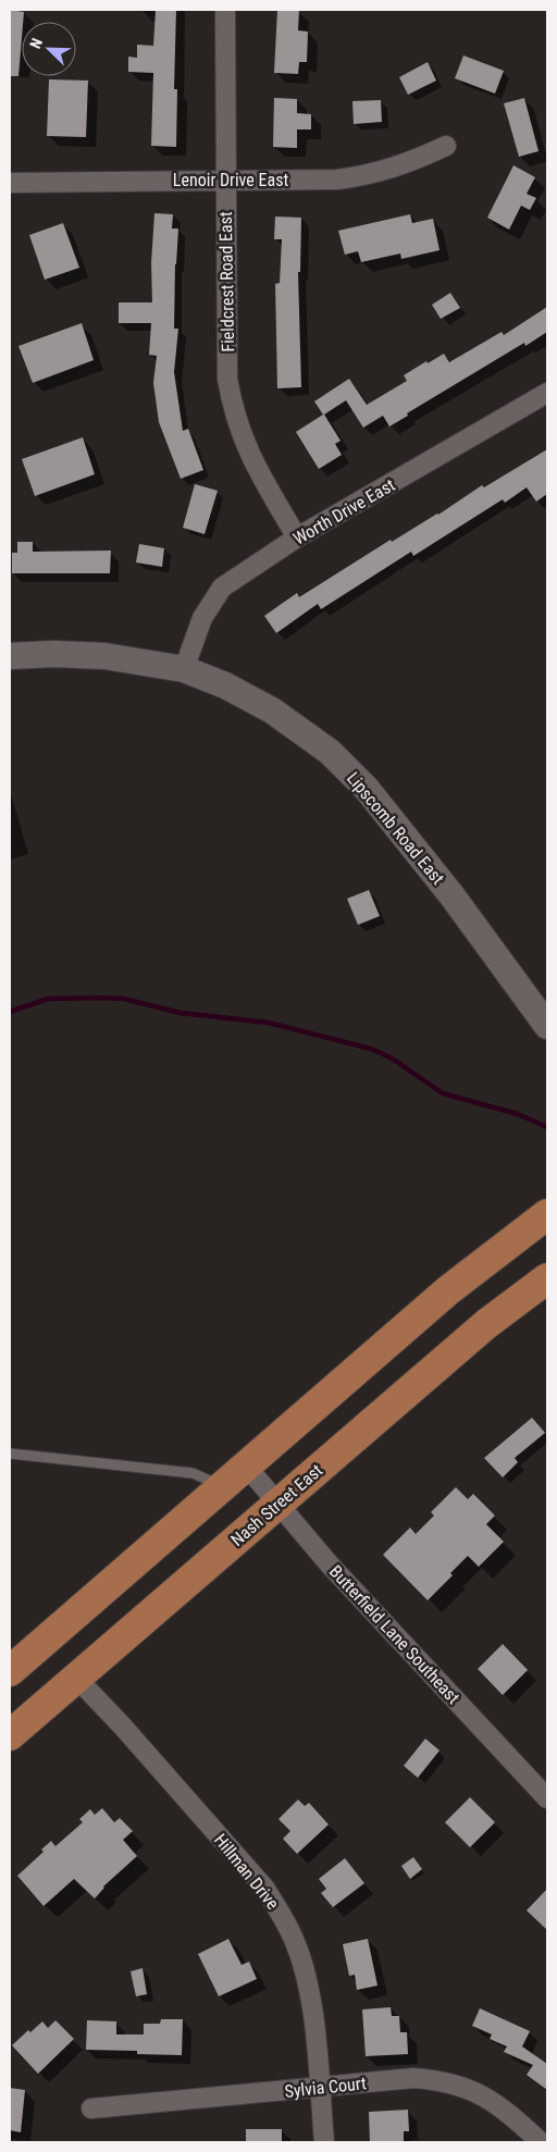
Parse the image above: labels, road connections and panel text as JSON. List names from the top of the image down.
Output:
{
  "streets": {
    "main road": ["Nash Street East"],
    "street": [
      "Lenoir Drive East",
      "Fieldcrest Road East",
      "Worth Drive East",
      "Lipscomb Road East",
      "Butterfield Lane Southeast",
      "Hillman Drive",
      "Sylvia Court"
    ]
  },
  "crossings": [
    ["Lenoir Drive East", "Fieldcrest Road East"],
    ["Fieldcrest Road East", "Worth Drive East"],
    ["Worth Drive East", "Lipscomb Road East"],
    ["Nash Street East", "Butterfield Lane Southeast"],
    ["Nash Street East", "Hillman Drive"],
    ["Hillman Drive", "Sylvia Court"]
  ],
  "north": "top left"
}
